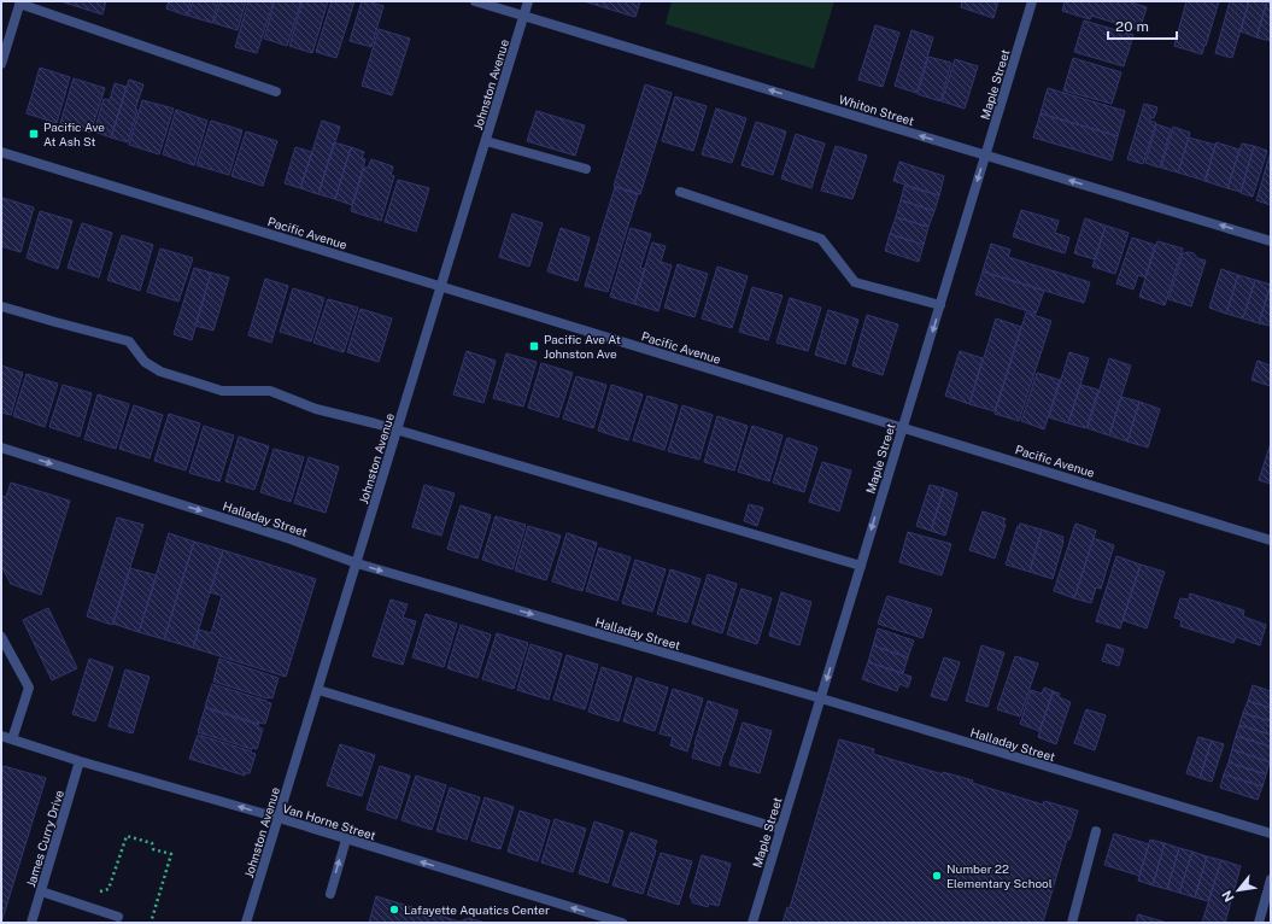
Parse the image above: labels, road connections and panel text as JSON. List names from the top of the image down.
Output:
{
  "streets": {
    "street": [
      "Johnston Avenue",
      "Maple Street",
      "Whiton Street",
      "Pacific Avenue",
      "Halladay Street",
      "Van Horne Street",
      "James Curry Drive"
    ]
  },
  "crossings": [
    ["Johnston Avenue", "Whiton Street"],
    ["Johnston Avenue", "Pacific Avenue"],
    ["Johnston Avenue", "Halladay Street"],
    ["Johnston Avenue", "Van Horne Street"],
    ["Maple Street", "Whiton Street"],
    ["Maple Street", "Pacific Avenue"],
    ["Maple Street", "Halladay Street"],
    ["Van Horne Street", "James Curry Drive"]
  ],
  "one_way": [
    "Maple Street",
    "Whiton Street",
    "Halladay Street",
    "Van Horne Street"
  ],
  "places": {
    "transit": ["Pacific Ave At Ash St", "Pacific Ave At Johnston Ave"],
    "other": ["Number 22 Elementary School", "Lafayette Aquatics Center"]
  },
  "scale_bar": "20 m",
  "north": "bottom left"
}
